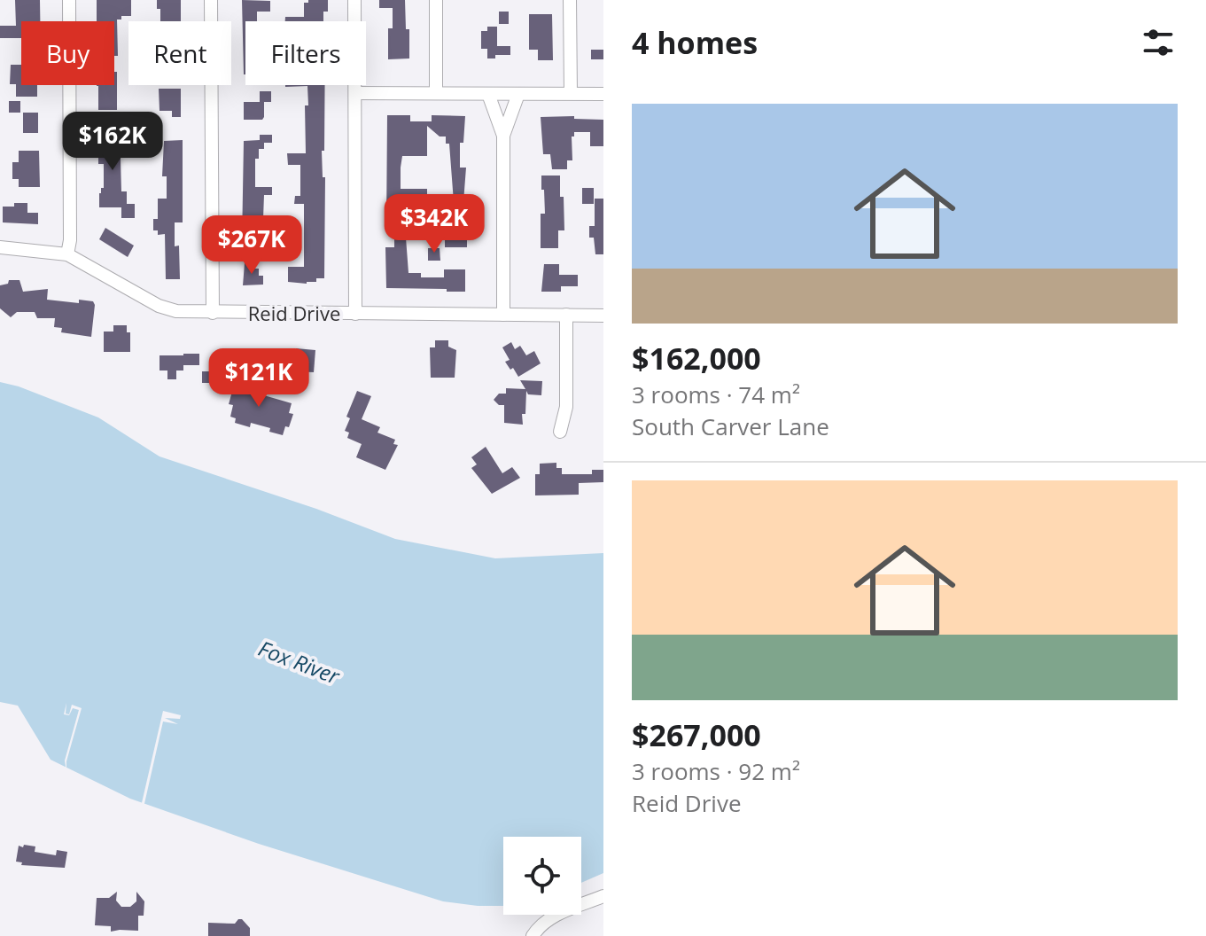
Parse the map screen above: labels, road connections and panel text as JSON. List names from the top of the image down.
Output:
{
  "streets": {
    "street": ["Reid Drive"]
  },
  "water": ["Fox River"],
  "page": {
    "heading": "4 homes",
    "chip": ["Buy", "Rent", "Filters"],
    "list": [
      {
        "name": "$162,000",
        "note": "3 rooms · 74 m² · South Carver Lane"
      },
      {
        "name": "$267,000",
        "note": "3 rooms · 92 m² · Reid Drive"
      }
    ],
    "price": [
      "$162K",
      "$342K",
      "$267K",
      "$121K"
    ]
  }
}
